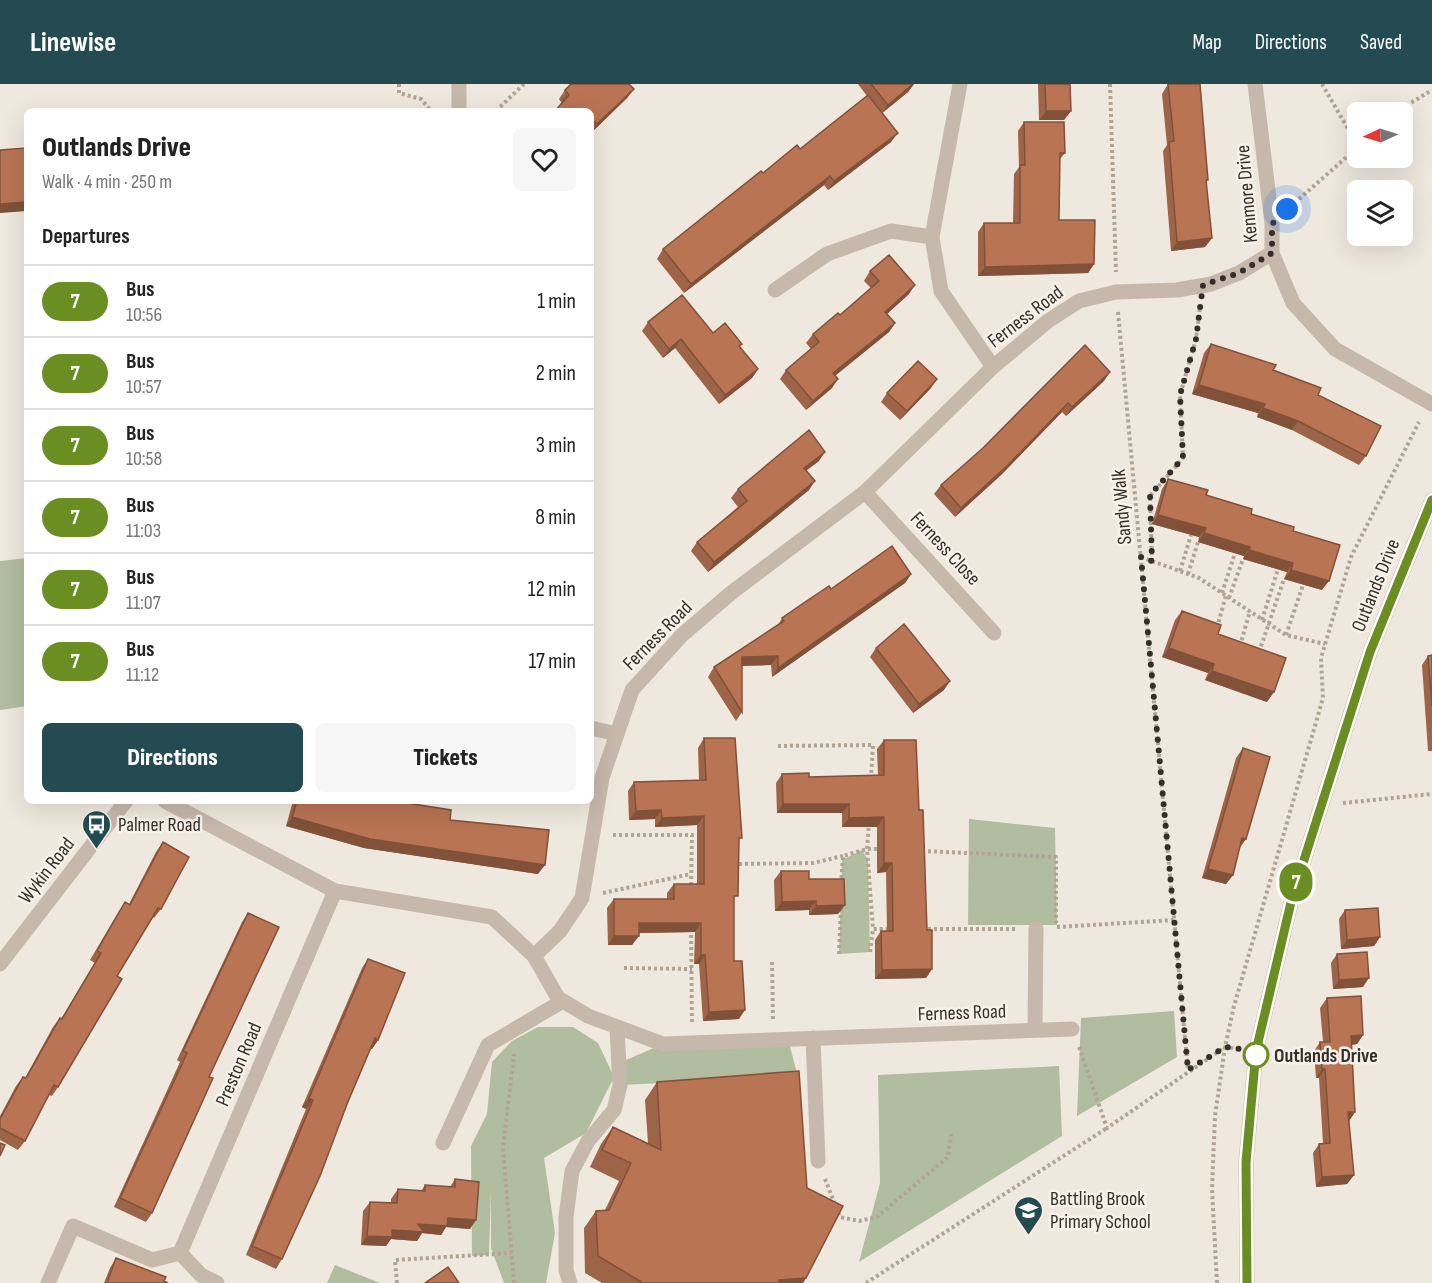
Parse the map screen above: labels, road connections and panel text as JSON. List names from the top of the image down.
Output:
{
  "streets": {
    "street": [
      "Kenmore Drive",
      "Ferness Road",
      "Ferness Close",
      "Outlands Drive",
      "Wykin Road",
      "Preston Road"
    ],
    "path": ["Sandy Walk"]
  },
  "crossings": [
    ["Kenmore Drive", "Ferness Road"],
    ["Ferness Road", "Sandy Walk"],
    ["Ferness Road", "Ferness Close"]
  ],
  "places": {
    "bus stop": ["Palmer Road"],
    "other": ["Outlands Drive"],
    "school or university": ["Battling Brook Primary School"]
  },
  "lines": ["bus line 7"],
  "north": "left",
  "page": {
    "header": "Linewise",
    "nav": ["Map", "Directions", "Saved"],
    "on_map": "7",
    "heading": [
      ["Outlands Drive", "Walk · 4 min · 250 m"],
      "Departures"
    ],
    "list": [
      {
        "mark": "7",
        "name": "Bus",
        "note": "10:56",
        "value": "1 min"
      },
      {
        "mark": "7",
        "name": "Bus",
        "note": "10:57",
        "value": "2 min"
      },
      {
        "mark": "7",
        "name": "Bus",
        "note": "10:58",
        "value": "3 min"
      },
      {
        "mark": "7",
        "name": "Bus",
        "note": "11:03",
        "value": "8 min"
      },
      {
        "mark": "7",
        "name": "Bus",
        "note": "11:07",
        "value": "12 min"
      },
      {
        "mark": "7",
        "name": "Bus",
        "note": "11:12",
        "value": "17 min"
      }
    ],
    "buttons": ["Directions", "Tickets"]
  }
}
